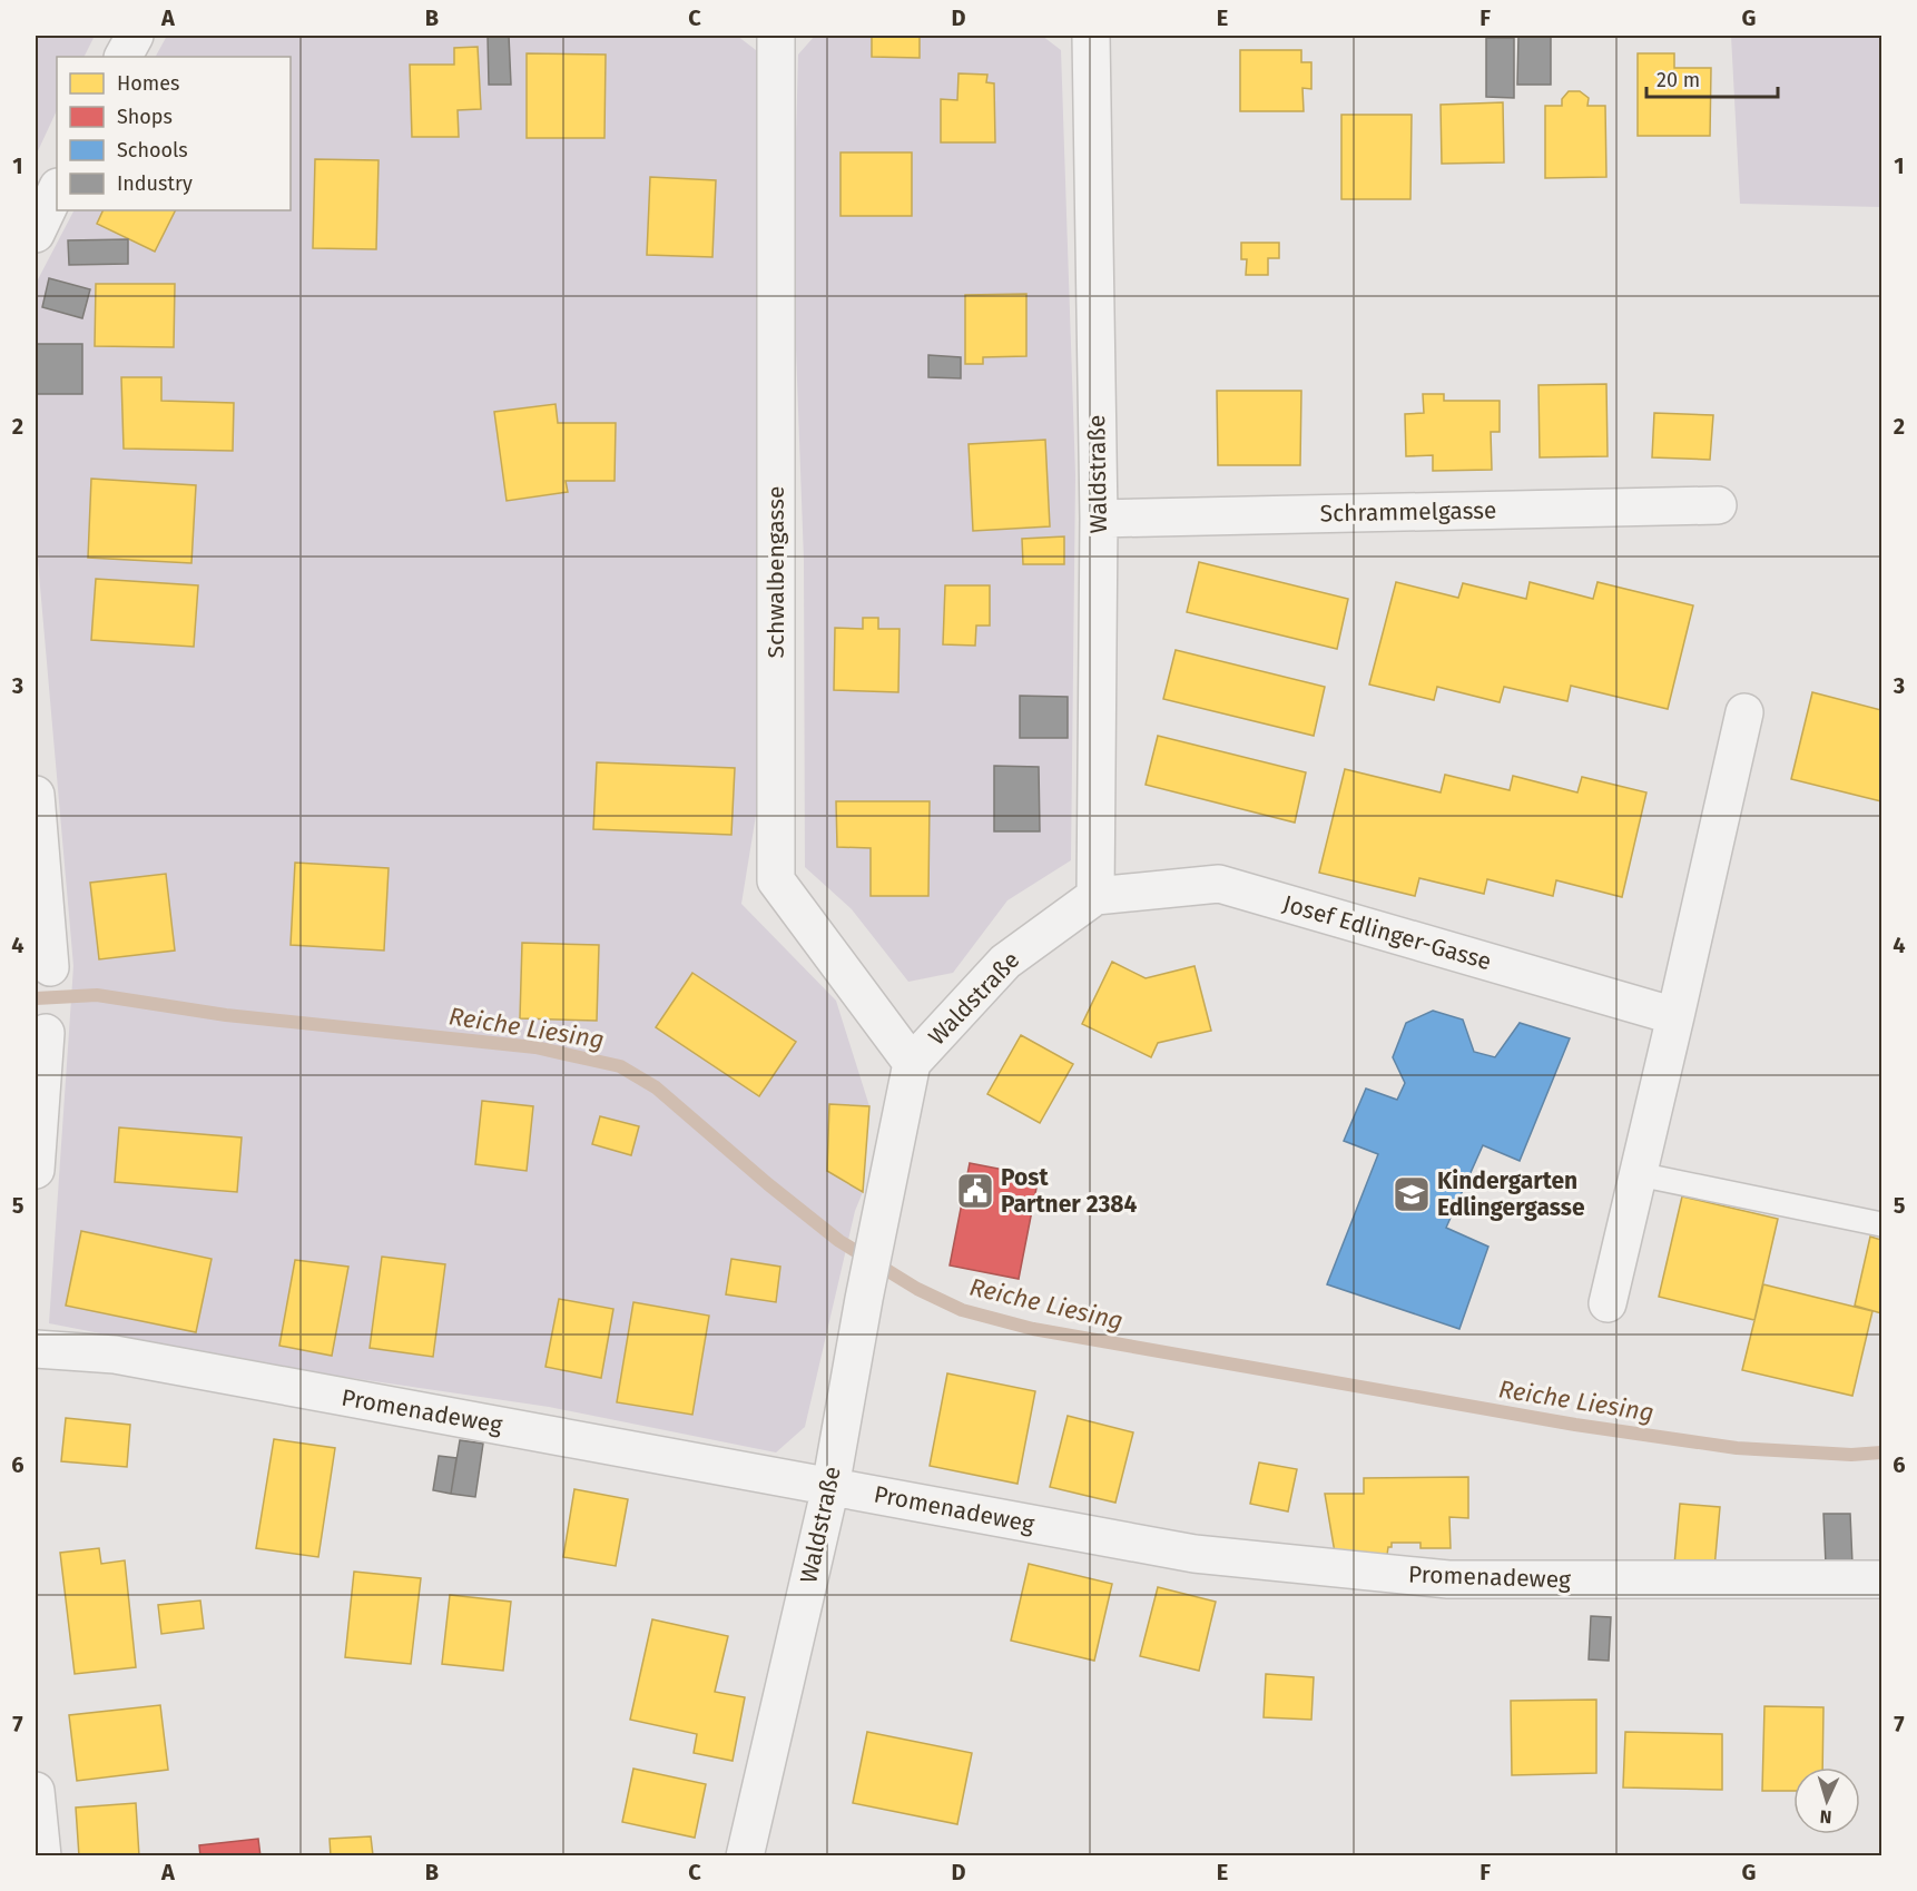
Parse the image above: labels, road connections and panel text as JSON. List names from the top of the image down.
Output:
{
  "streets": {
    "street": [
      "Waldstraße",
      "Schrammelgasse",
      "Schwalbengasse",
      "Josef Edlinger-Gasse",
      "Promenadeweg"
    ]
  },
  "crossings": [
    ["Waldstraße", "Schrammelgasse"],
    ["Waldstraße", "Schwalbengasse"],
    ["Waldstraße", "Josef Edlinger-Gasse"],
    ["Waldstraße", "Promenadeweg"]
  ],
  "water": ["Reiche Liesing"],
  "places": {
    "public building": ["Post Partner 2384"],
    "school or university": ["Kindergarten Edlingergasse"]
  },
  "legend": [
    "Homes",
    "Shops",
    "Schools",
    "Industry"
  ],
  "scale_bar": "20 m",
  "north": "bottom",
  "grid": {
    "columns": [
      "A",
      "B",
      "C",
      "D",
      "E",
      "F",
      "G"
    ],
    "rows": [
      "1",
      "2",
      "3",
      "4",
      "5",
      "6",
      "7"
    ]
  }
}
